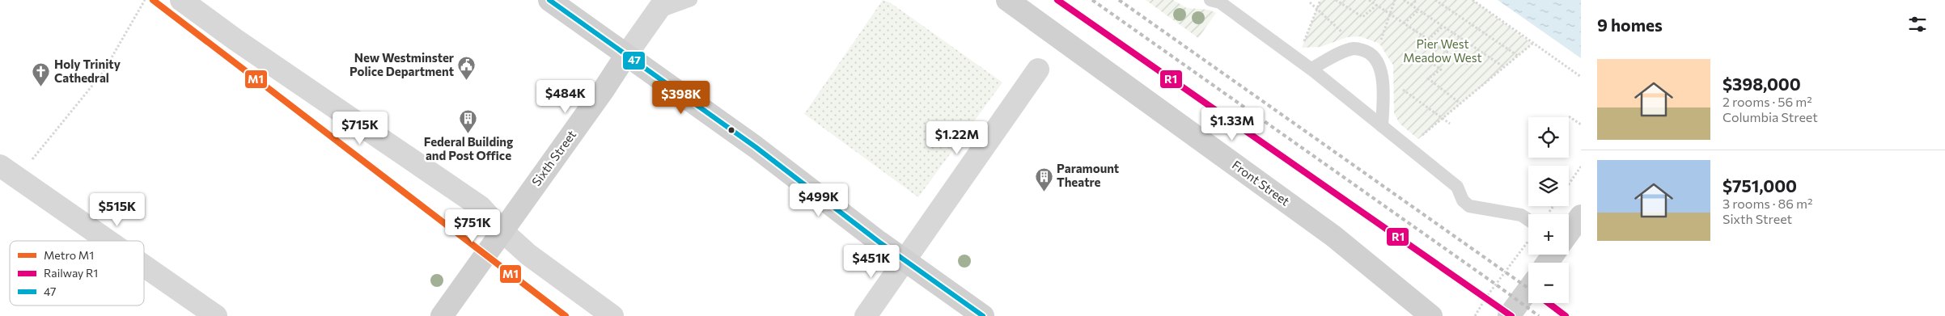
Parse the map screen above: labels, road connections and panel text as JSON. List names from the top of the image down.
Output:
{
  "streets": {
    "street": ["Sixth Street", "Front Street"]
  },
  "parks": ["Pier West Meadow West"],
  "places": {
    "public building": ["New Westminster Police Department"],
    "church": ["Holy Trinity Cathedral"],
    "building": ["Federal Building and Post Office", "Paramount Theatre"]
  },
  "lines": ["metro line M1", "rail line R1", "transit line 47"],
  "legend": ["Metro M1", "Railway R1", "47"],
  "page": {
    "heading": "9 homes",
    "list": [
      {
        "name": "$398,000",
        "note": "2 rooms · 56 m² · Columbia Street"
      },
      {
        "name": "$751,000",
        "note": "3 rooms · 86 m² · Sixth Street"
      }
    ],
    "price": [
      "$484K",
      "$398K",
      "$1.33M",
      "$715K",
      "$1.22M",
      "$499K",
      "$515K",
      "$751K",
      "$451K"
    ],
    "map_buttons": ["+", "−"]
  }
}
